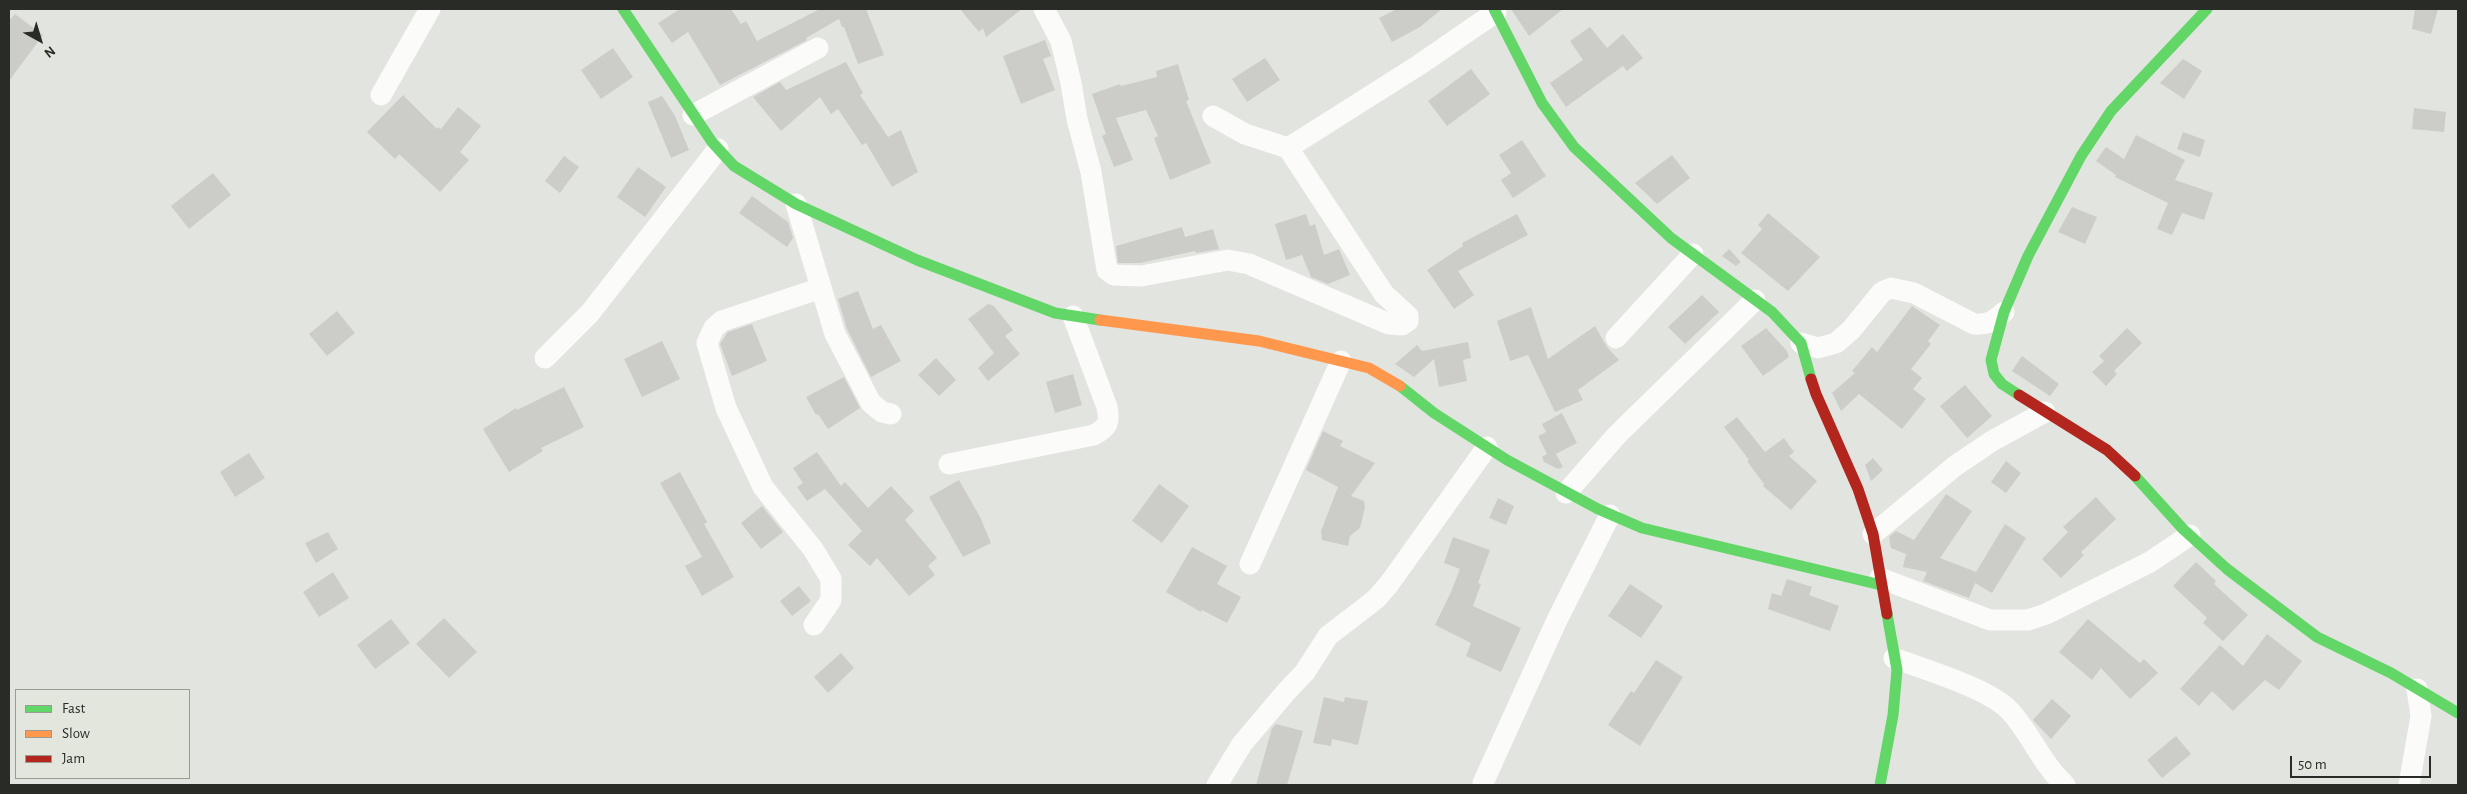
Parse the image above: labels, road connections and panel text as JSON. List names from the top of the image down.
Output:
{
  "legend": ["Fast", "Slow", "Jam"],
  "scale_bar": "50 m",
  "north": "bottom right"
}
